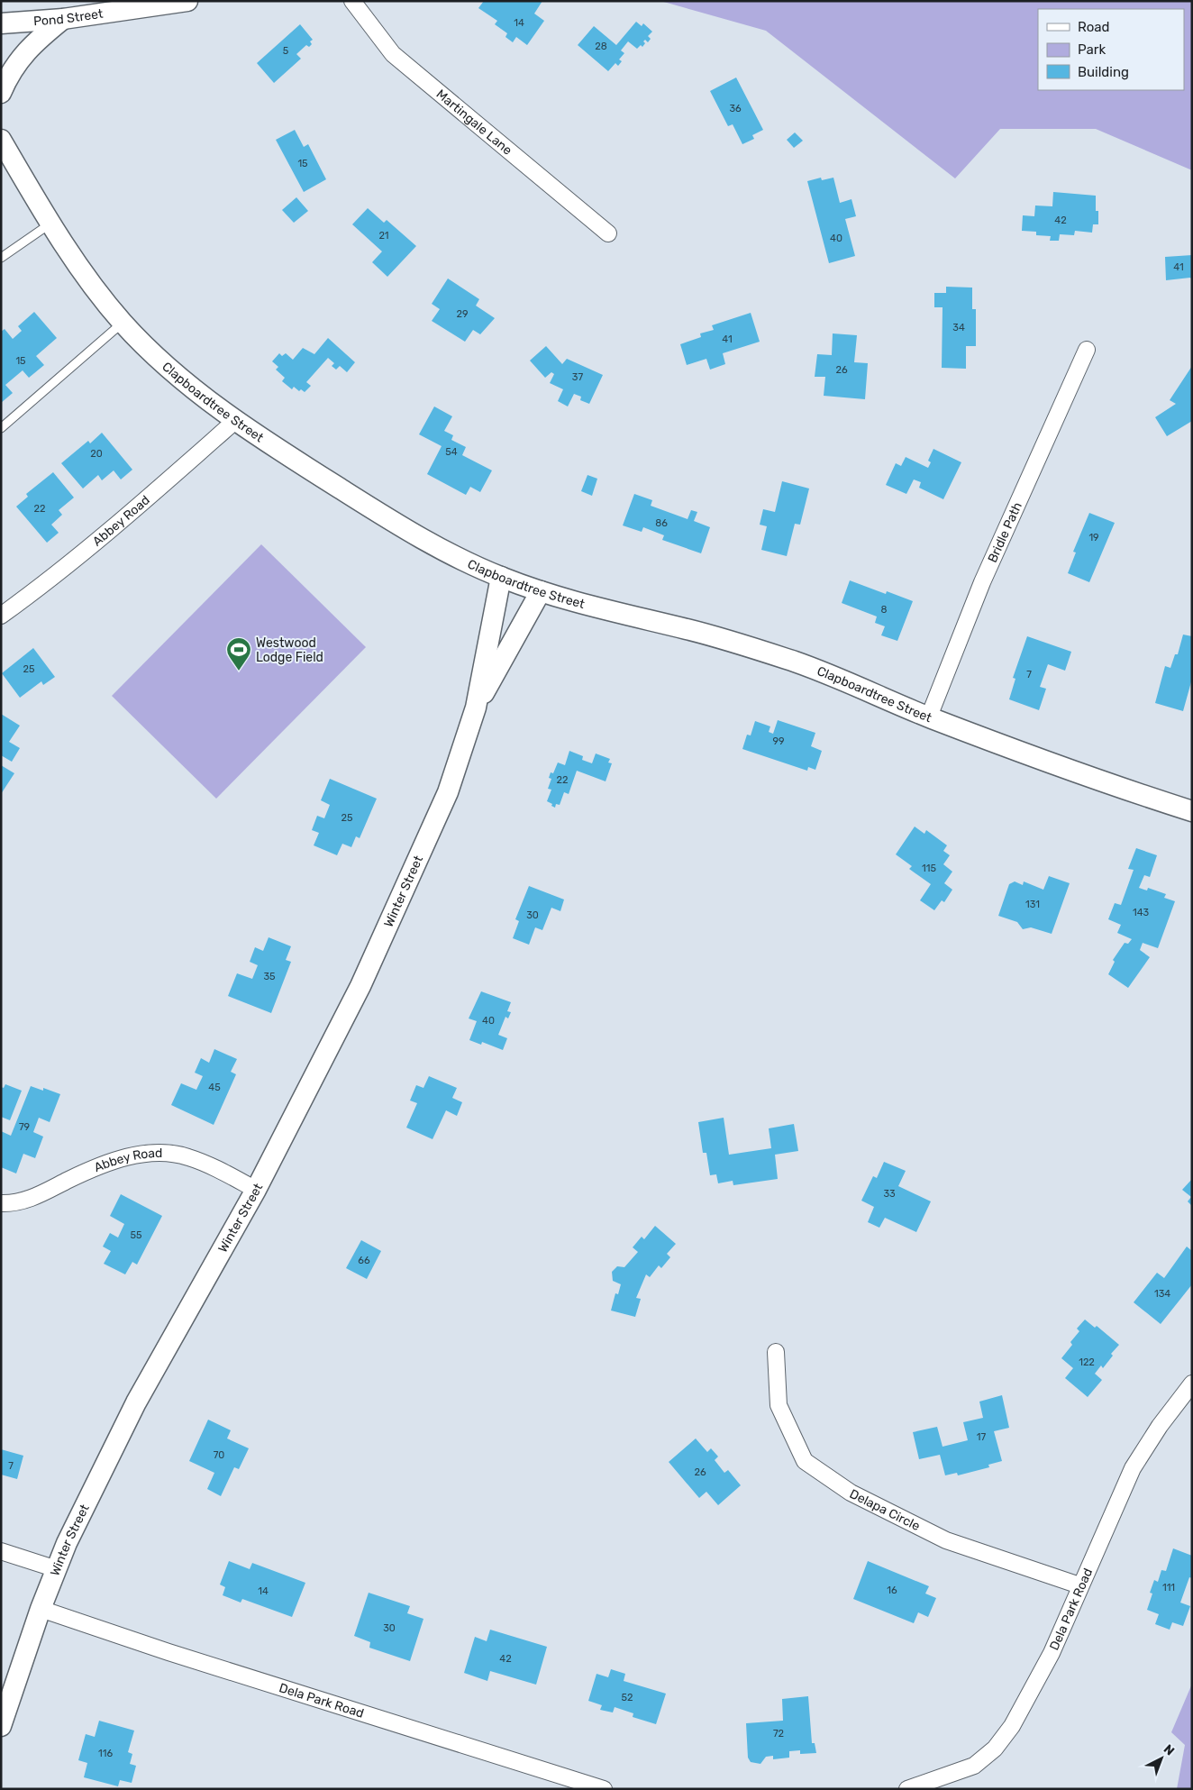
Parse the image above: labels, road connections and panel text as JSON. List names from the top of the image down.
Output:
{
  "streets": {
    "street": [
      "Pond Street",
      "Martingale Lane",
      "Clapboardtree Street",
      "Abbey Road",
      "Bridle Path",
      "Winter Street",
      "Delapa Circle",
      "Dela Park Road"
    ]
  },
  "crossings": [
    ["Clapboardtree Street", "Abbey Road"],
    ["Clapboardtree Street", "Bridle Path"],
    ["Clapboardtree Street", "Winter Street"],
    ["Abbey Road", "Winter Street"],
    ["Winter Street", "Dela Park Road"],
    ["Delapa Circle", "Dela Park Road"]
  ],
  "places": {
    "sports": ["Westwood Lodge Field"]
  },
  "house_numbers": [
    "14",
    "28",
    "5",
    "36",
    "15",
    "42",
    "21",
    "40",
    "41",
    "29",
    "34",
    "41",
    "15",
    "26",
    "37",
    "54",
    "20",
    "22",
    "86",
    "19",
    "8",
    "25",
    "7",
    "99",
    "22",
    "25",
    "115",
    "131",
    "143",
    "30",
    "35",
    "40",
    "45",
    "79",
    "33",
    "55",
    "66",
    "134",
    "122",
    "17",
    "70",
    "7",
    "26",
    "111",
    "16",
    "14",
    "30",
    "42",
    "52",
    "72",
    "116"
  ],
  "legend": ["Road", "Park", "Building"],
  "north": "top right"
}
